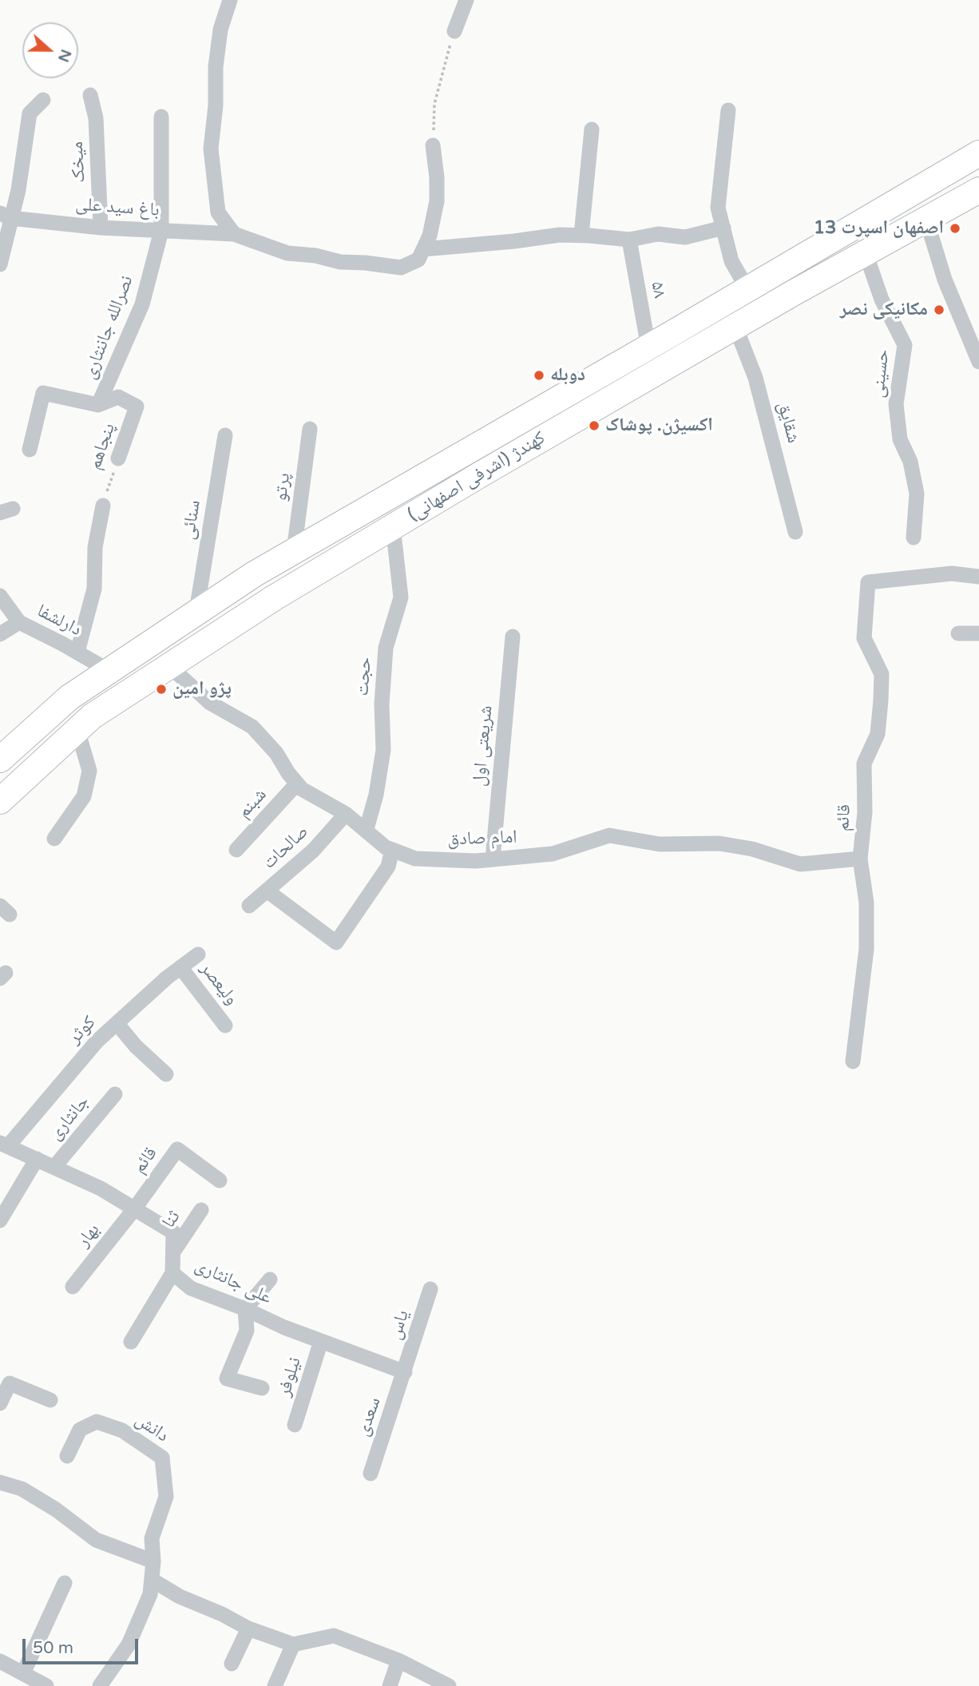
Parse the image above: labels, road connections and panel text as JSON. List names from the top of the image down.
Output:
{
  "streets": {
    "main road": ["کهندژ (اشرفی اصفهانی)"],
    "street": [
      "میخک",
      "باغ سید علی",
      "۵۸",
      "نصرالله جاننثاری",
      "حسینی",
      "شقایق",
      "پنجاهم",
      "پرتو",
      "سنائی",
      "دارلشفا",
      "حجت",
      "شریعتی اول",
      "شبنم",
      "قائم",
      "امام صادق",
      "صالحات",
      "ولیعصر",
      "کوثر",
      "جانثاری",
      "ثنا",
      "بهار",
      "علی جانثاری",
      "یاس",
      "نیلوفر",
      "سعدی",
      "دانش"
    ]
  },
  "crossings": [
    ["میخک", "باغ سید علی"],
    ["باغ سید علی", "نصرالله جاننثاری"],
    ["۵۸", "کهندژ (اشرفی اصفهانی)"],
    ["نصرالله جاننثاری", "پنجاهم"],
    ["حسینی", "کهندژ (اشرفی اصفهانی)"],
    ["شقایق", "کهندژ (اشرفی اصفهانی)"],
    ["کهندژ (اشرفی اصفهانی)", "پرتو"],
    ["کهندژ (اشرفی اصفهانی)", "سنائی"],
    ["کهندژ (اشرفی اصفهانی)", "دارلشفا"],
    ["کهندژ (اشرفی اصفهانی)", "حجت"],
    ["کهندژ (اشرفی اصفهانی)", "امام صادق"],
    ["حجت", "امام صادق"],
    ["شریعتی اول", "امام صادق"],
    ["شبنم", "امام صادق"],
    ["قائم", "امام صادق"],
    ["قائم", "بهار"],
    ["قائم", "علی جانثاری"],
    ["امام صادق", "صالحات"],
    ["ولیعصر", "کوثر"],
    ["کوثر", "علی جانثاری"],
    ["جانثاری", "علی جانثاری"],
    ["ثنا", "علی جانثاری"],
    ["بهار", "علی جانثاری"],
    ["علی جانثاری", "یاس"],
    ["علی جانثاری", "نیلوفر"],
    ["علی جانثاری", "سعدی"],
    ["یاس", "سعدی"]
  ],
  "places": [
    "اصفهان اسپرت 13",
    "مکانیکی نصر",
    "دوبله",
    "اکسیژن. پوشاک",
    "پژو امین"
  ],
  "scale_bar": "50 m",
  "north": "right"
}
